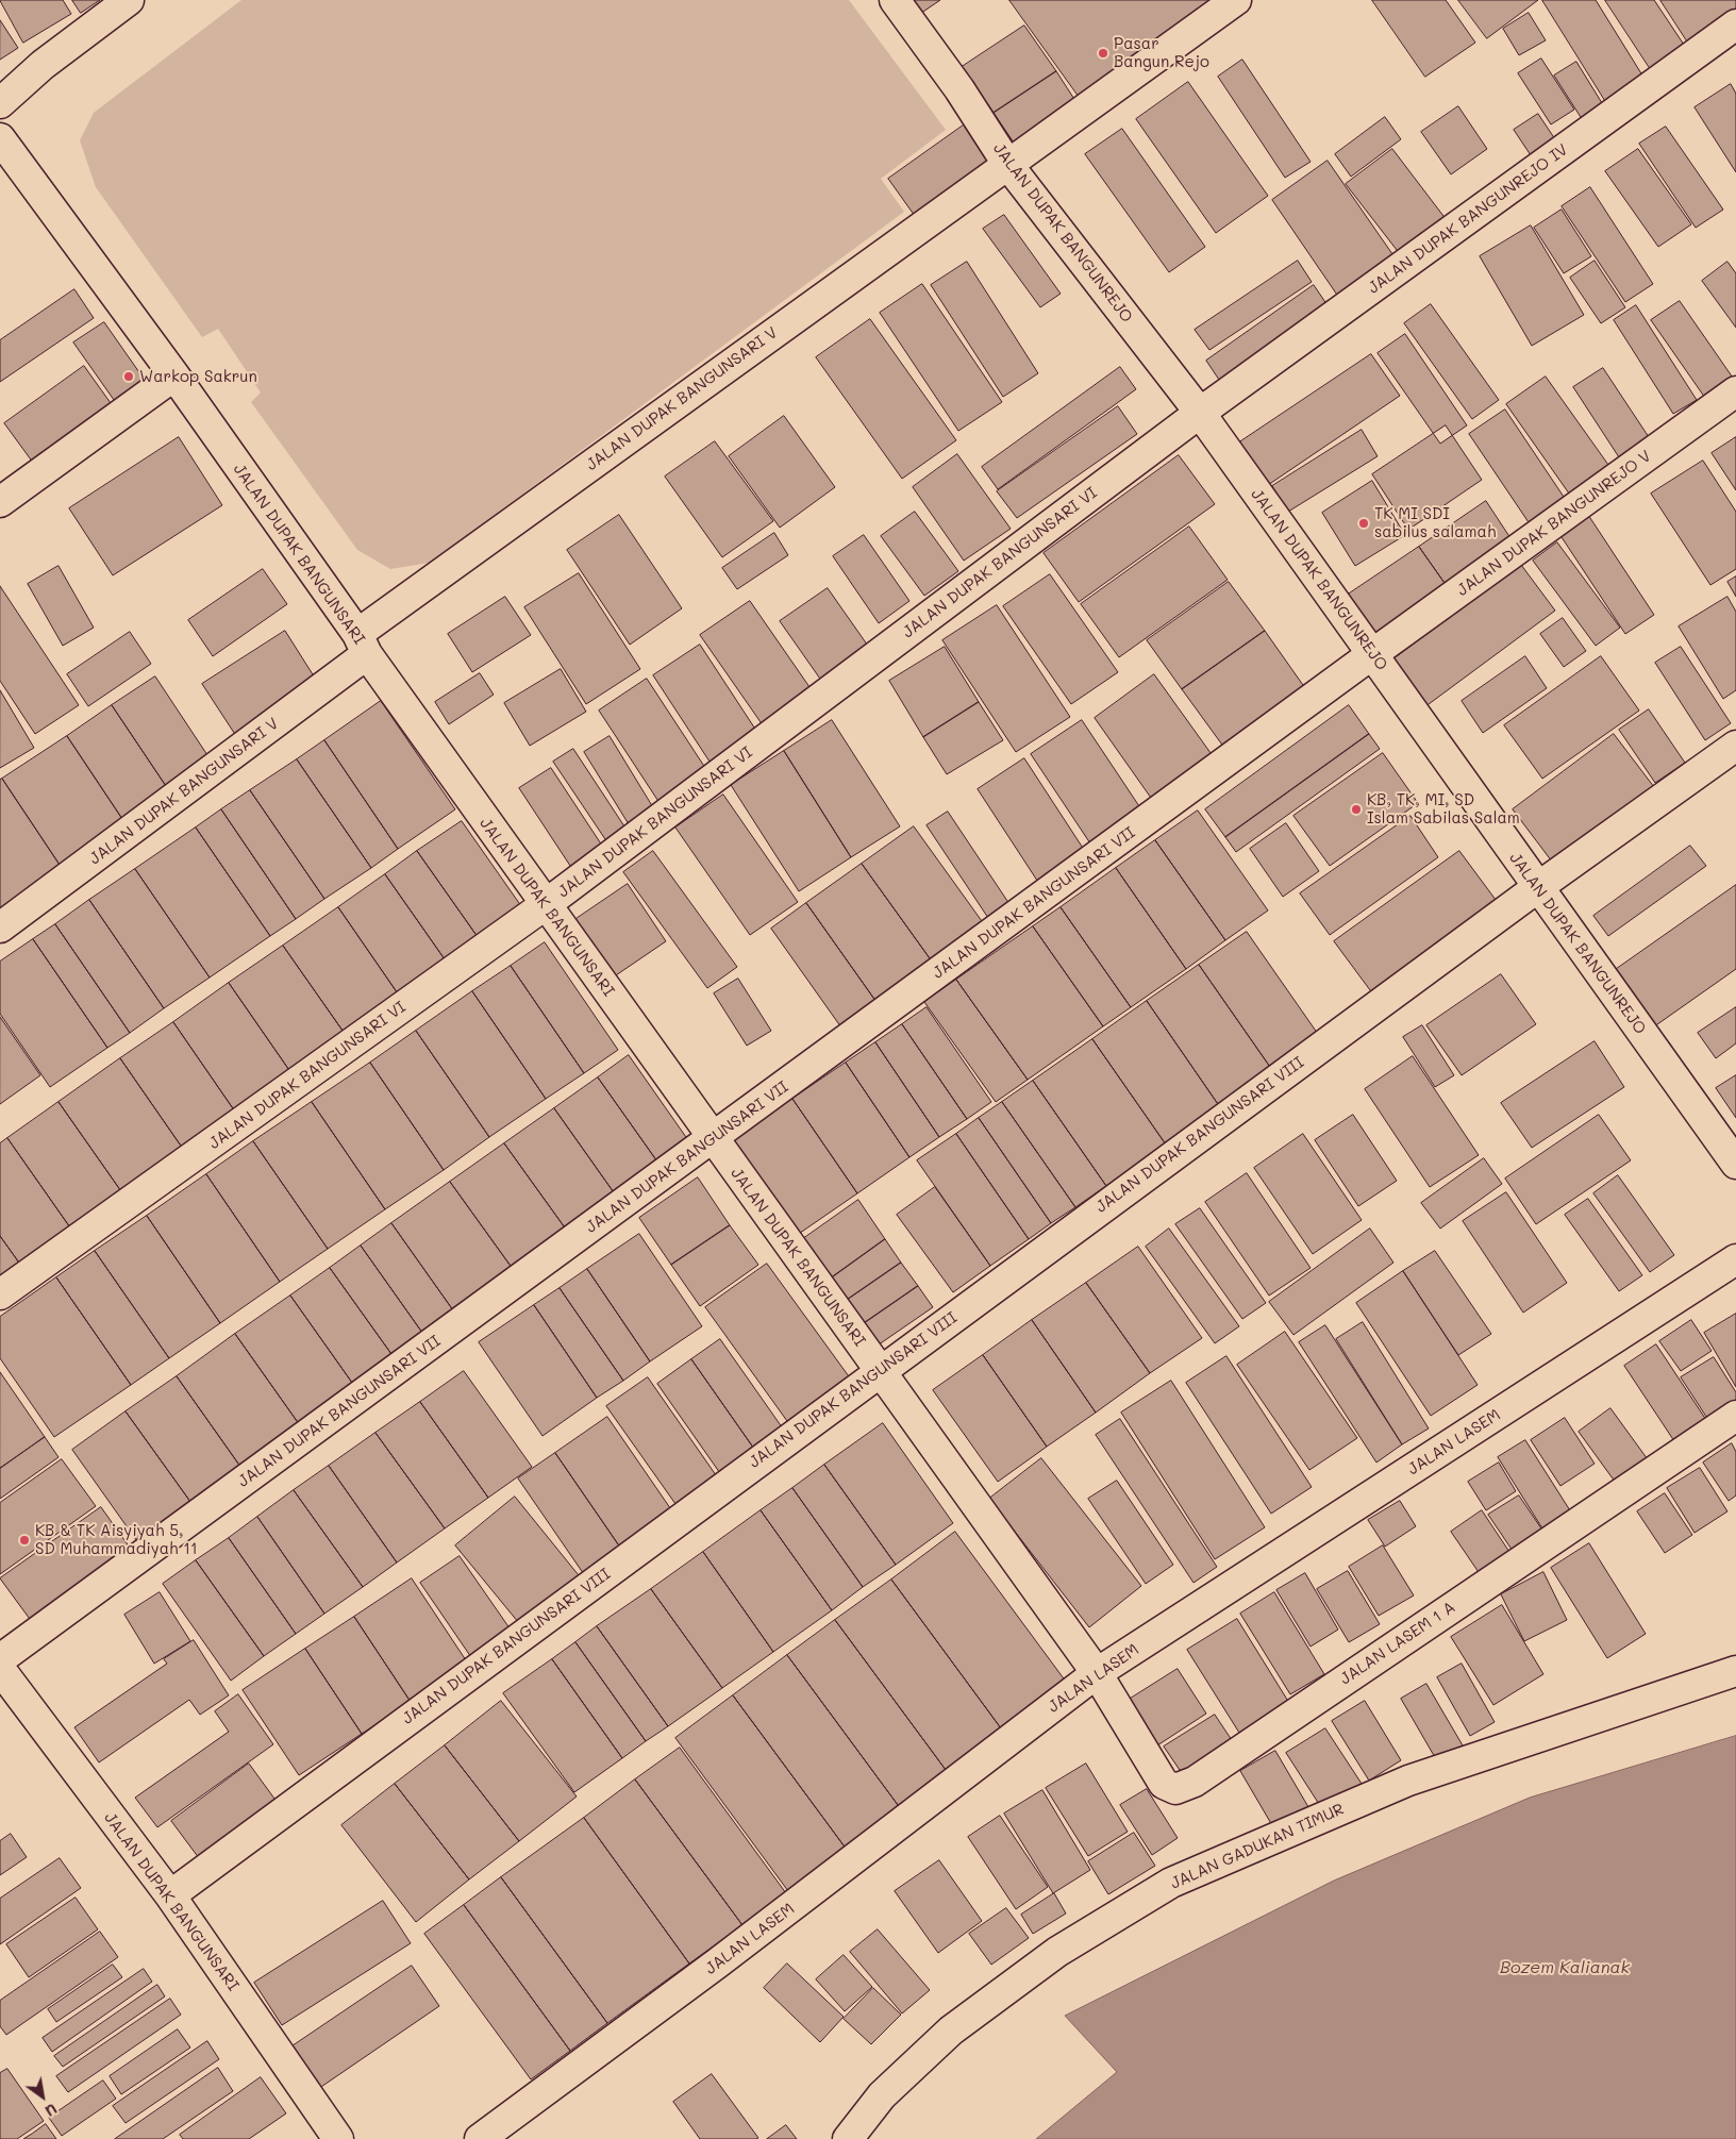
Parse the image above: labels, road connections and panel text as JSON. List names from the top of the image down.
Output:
{
  "streets": {
    "street": [
      "JALAN DUPAK BANGUNREJO IV",
      "JALAN DUPAK BANGUNREJO",
      "JALAN DUPAK BANGUNSARI V",
      "JALAN DUPAK BANGUNREJO V",
      "JALAN DUPAK BANGUNSARI",
      "JALAN DUPAK BANGUNSARI VI",
      "JALAN DUPAK BANGUNSARI VII",
      "JALAN DUPAK BANGUNSARI VIII",
      "JALAN LASEM",
      "JALAN LASEM 1 A",
      "JALAN GADUKAN TIMUR"
    ]
  },
  "crossings": [
    ["JALAN DUPAK BANGUNREJO IV", "JALAN DUPAK BANGUNREJO"],
    ["JALAN DUPAK BANGUNREJO IV", "JALAN DUPAK BANGUNSARI VI"],
    ["JALAN DUPAK BANGUNREJO", "JALAN DUPAK BANGUNSARI V"],
    ["JALAN DUPAK BANGUNREJO", "JALAN DUPAK BANGUNREJO V"],
    ["JALAN DUPAK BANGUNREJO", "JALAN DUPAK BANGUNSARI VI"],
    ["JALAN DUPAK BANGUNREJO", "JALAN DUPAK BANGUNSARI VII"],
    ["JALAN DUPAK BANGUNREJO", "JALAN DUPAK BANGUNSARI VIII"],
    ["JALAN DUPAK BANGUNSARI V", "JALAN DUPAK BANGUNSARI"],
    ["JALAN DUPAK BANGUNREJO V", "JALAN DUPAK BANGUNSARI VII"],
    ["JALAN DUPAK BANGUNSARI", "JALAN DUPAK BANGUNSARI VI"],
    ["JALAN DUPAK BANGUNSARI", "JALAN DUPAK BANGUNSARI VII"],
    ["JALAN DUPAK BANGUNSARI", "JALAN DUPAK BANGUNSARI VIII"],
    ["JALAN DUPAK BANGUNSARI", "JALAN LASEM"],
    ["JALAN DUPAK BANGUNSARI", "JALAN LASEM 1 A"],
    ["JALAN LASEM", "JALAN LASEM 1 A"]
  ],
  "water": ["Bozem Kalianak"],
  "places": [
    "Pasar Bangun Rejo",
    "Warkop Sakrun",
    "TK MI SDI sabilus salamah",
    "KB, TK, MI, SD Islam Sabilas Salam",
    "KB & TK Aisyiyah 5, SD Muhammadiyah 11"
  ],
  "north": "bottom right"
}
